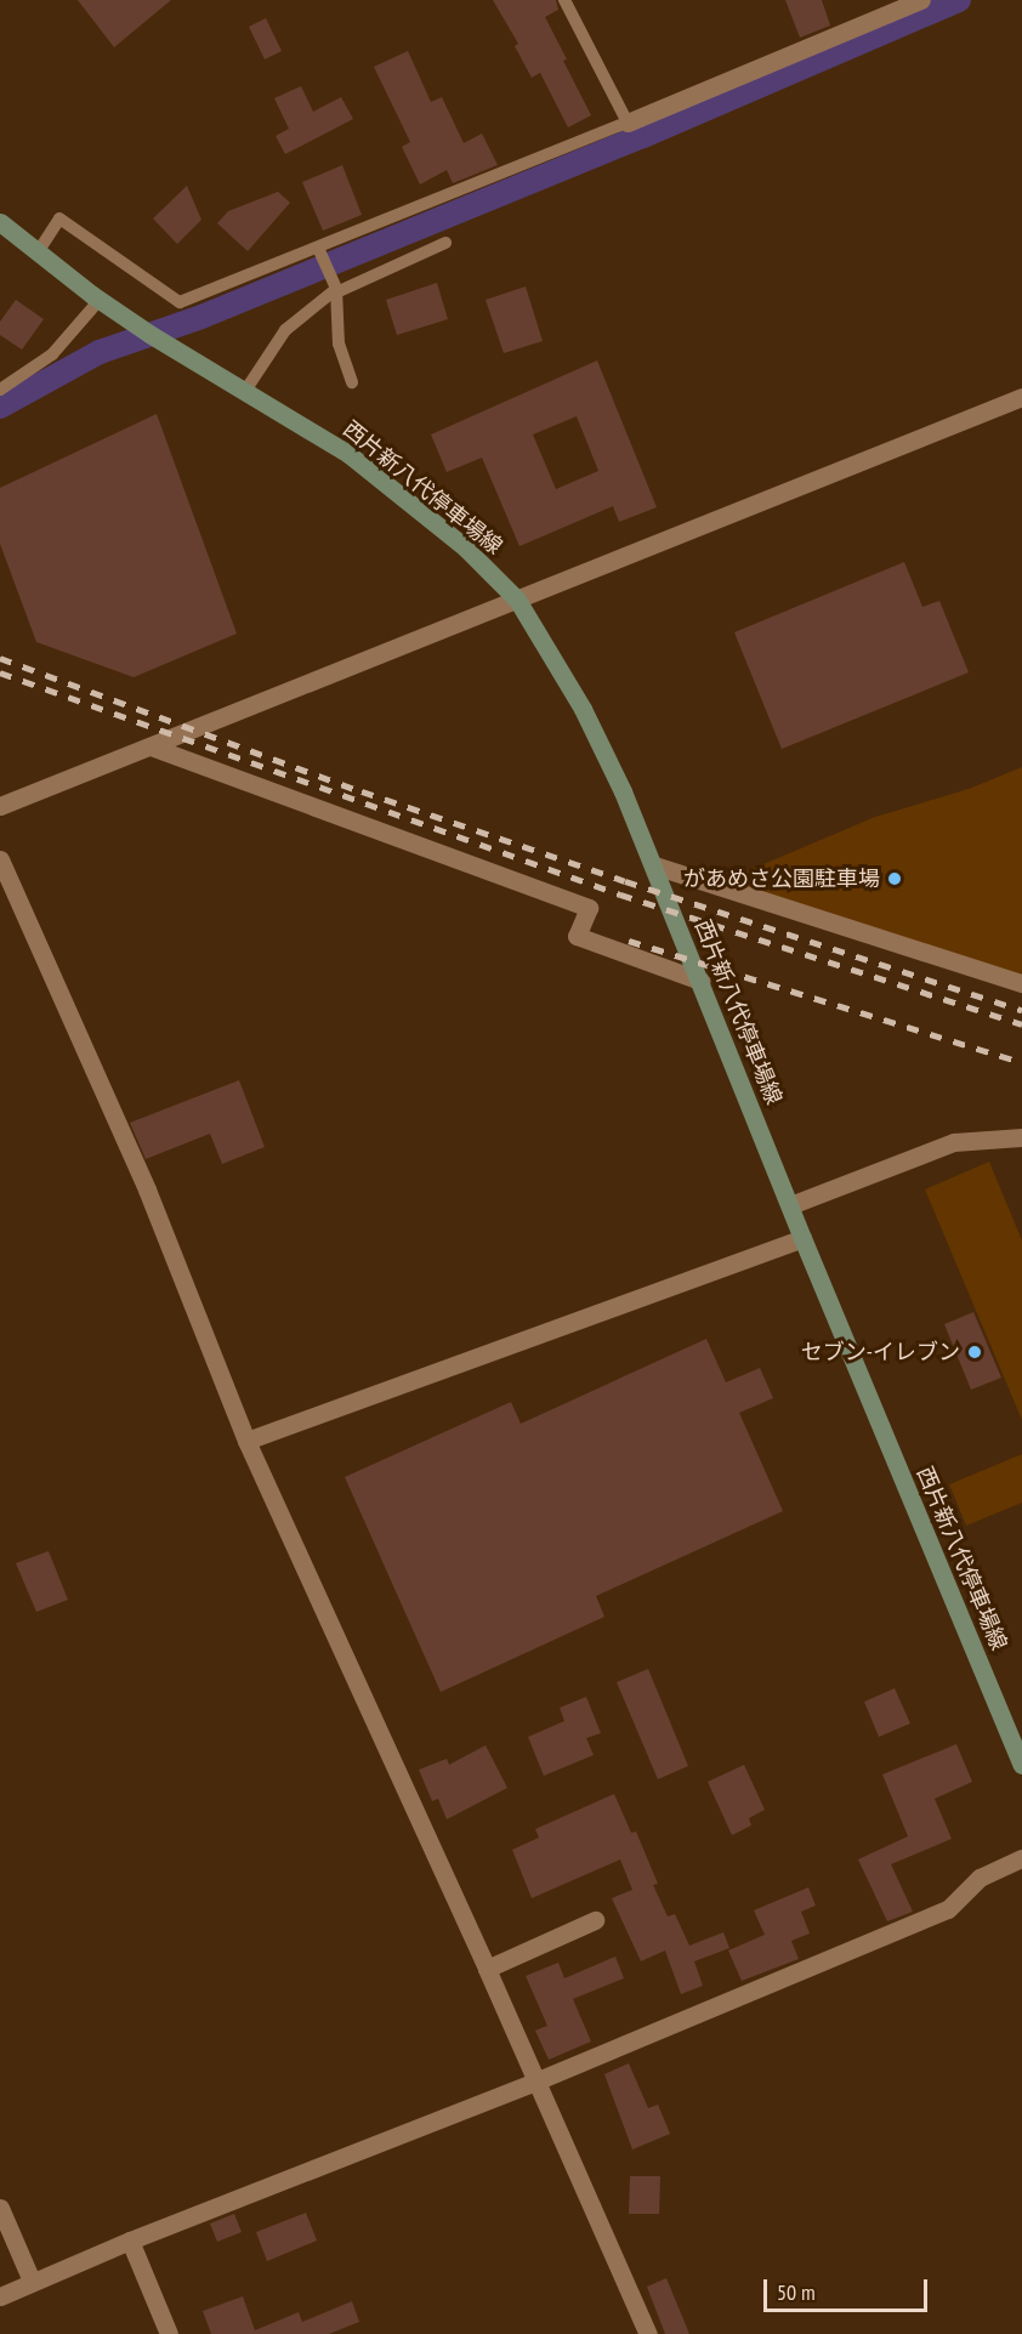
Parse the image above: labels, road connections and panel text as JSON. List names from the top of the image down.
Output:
{
  "streets": {
    "main road": ["西片新八代停車場線"]
  },
  "places": ["があめさ公園駐車場", "セブン-イレブン"],
  "scale_bar": "50 m"
}
